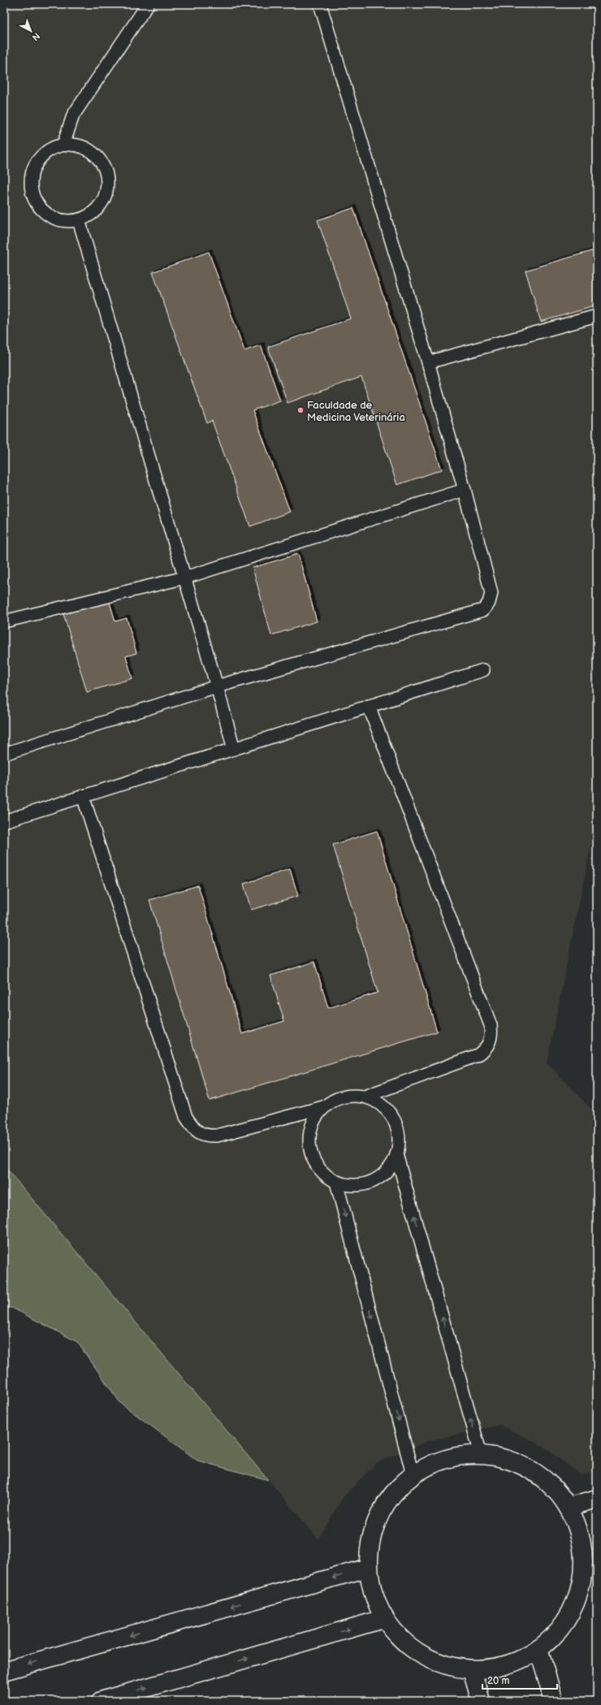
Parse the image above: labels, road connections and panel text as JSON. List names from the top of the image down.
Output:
{
  "places": ["Faculdade de Medicina Veterinária"],
  "scale_bar": "20 m",
  "north": "bottom right"
}
